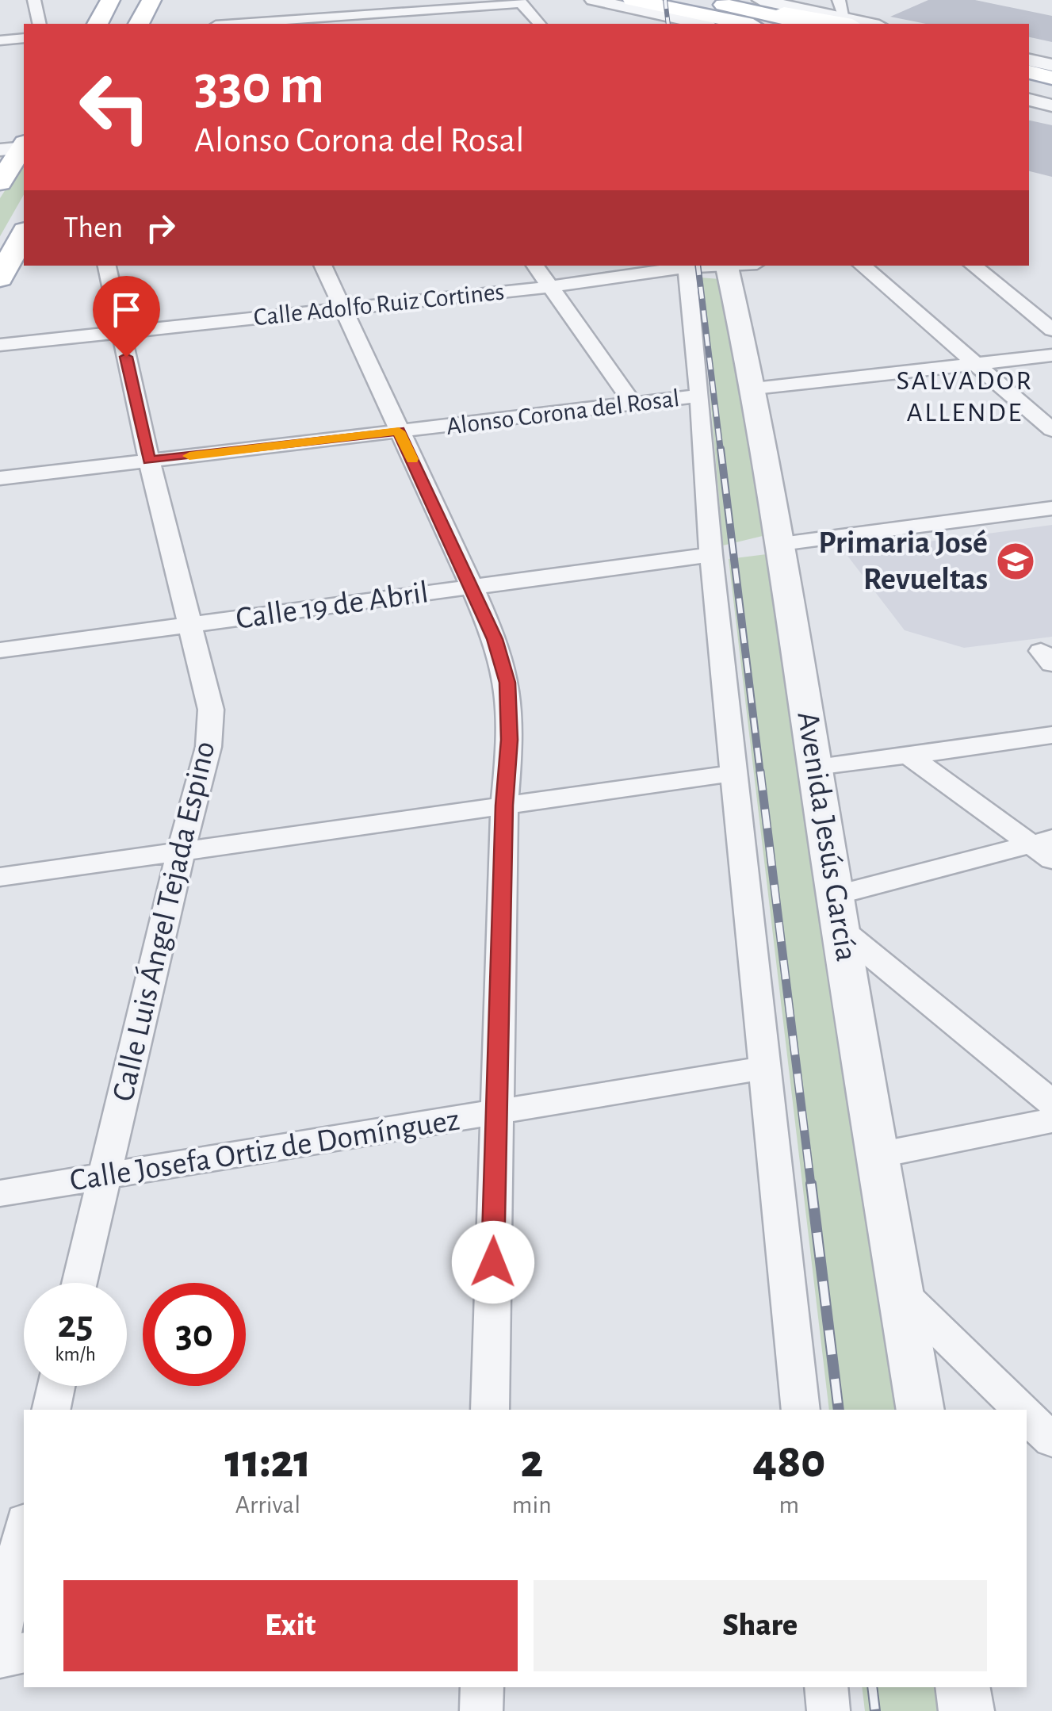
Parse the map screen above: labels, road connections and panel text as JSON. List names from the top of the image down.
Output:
{
  "streets": {
    "street": [
      "Calle Adolfo Ruiz Cortines",
      "Alonso Corona del Rosal",
      "Calle 19 de Abril",
      "Avenida Jesús García",
      "Calle Luis Ángel Tejada Espino",
      "Calle Josefa Ortiz de Domínguez"
    ]
  },
  "crossings": [
    ["Calle Adolfo Ruiz Cortines", "Calle Luis Ángel Tejada Espino"],
    ["Alonso Corona del Rosal", "Calle Luis Ángel Tejada Espino"],
    ["Calle 19 de Abril", "Calle Luis Ángel Tejada Espino"],
    ["Calle Luis Ángel Tejada Espino", "Calle Josefa Ortiz de Domínguez"]
  ],
  "districts": ["SALVADOR ALLENDE"],
  "places": {
    "school or university": ["Primaria José Revueltas"]
  },
  "page": {
    "turn": ["330 m", "Alonso Corona del Rosal"],
    "then": "Then",
    "speed": "25 km/h",
    "limit": "30",
    "eta": [
      "11:21",
      "Arrival",
      "2",
      "min",
      "480",
      "m"
    ],
    "buttons": ["Exit", "Share"]
  }
}
